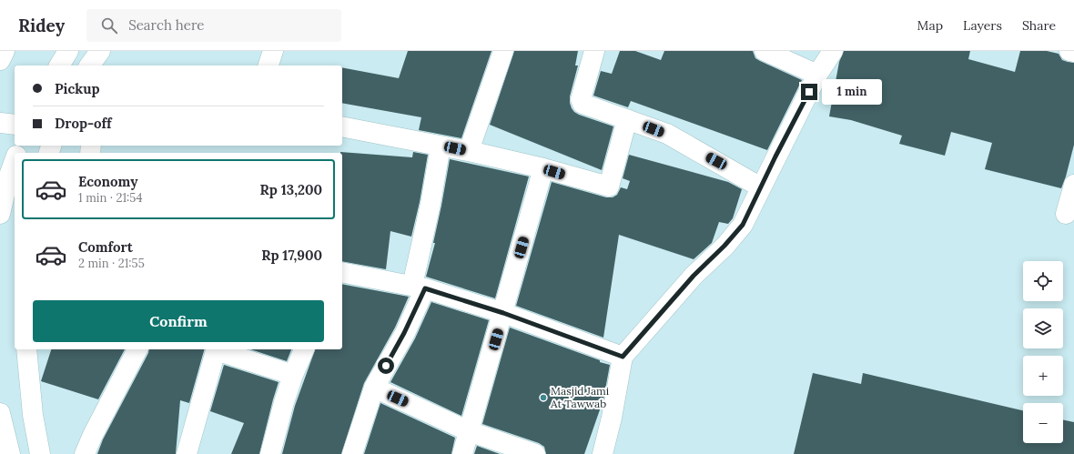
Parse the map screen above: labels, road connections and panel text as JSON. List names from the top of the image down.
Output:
{
  "places": ["Masjid Jami At Tawwab"],
  "page": {
    "header": "Ridey",
    "search": "Search here",
    "nav": ["Map", "Layers", "Share"],
    "banner": ["Pickup", "Drop-off"],
    "bubble": "1 min",
    "list": [
      {
        "name": "Economy",
        "note": "1 min · 21:54",
        "value": "Rp 13,200"
      },
      {
        "name": "Comfort",
        "note": "2 min · 21:55",
        "value": "Rp 17,900"
      }
    ],
    "map_buttons": ["+", "−"],
    "buttons": "Confirm"
  }
}
